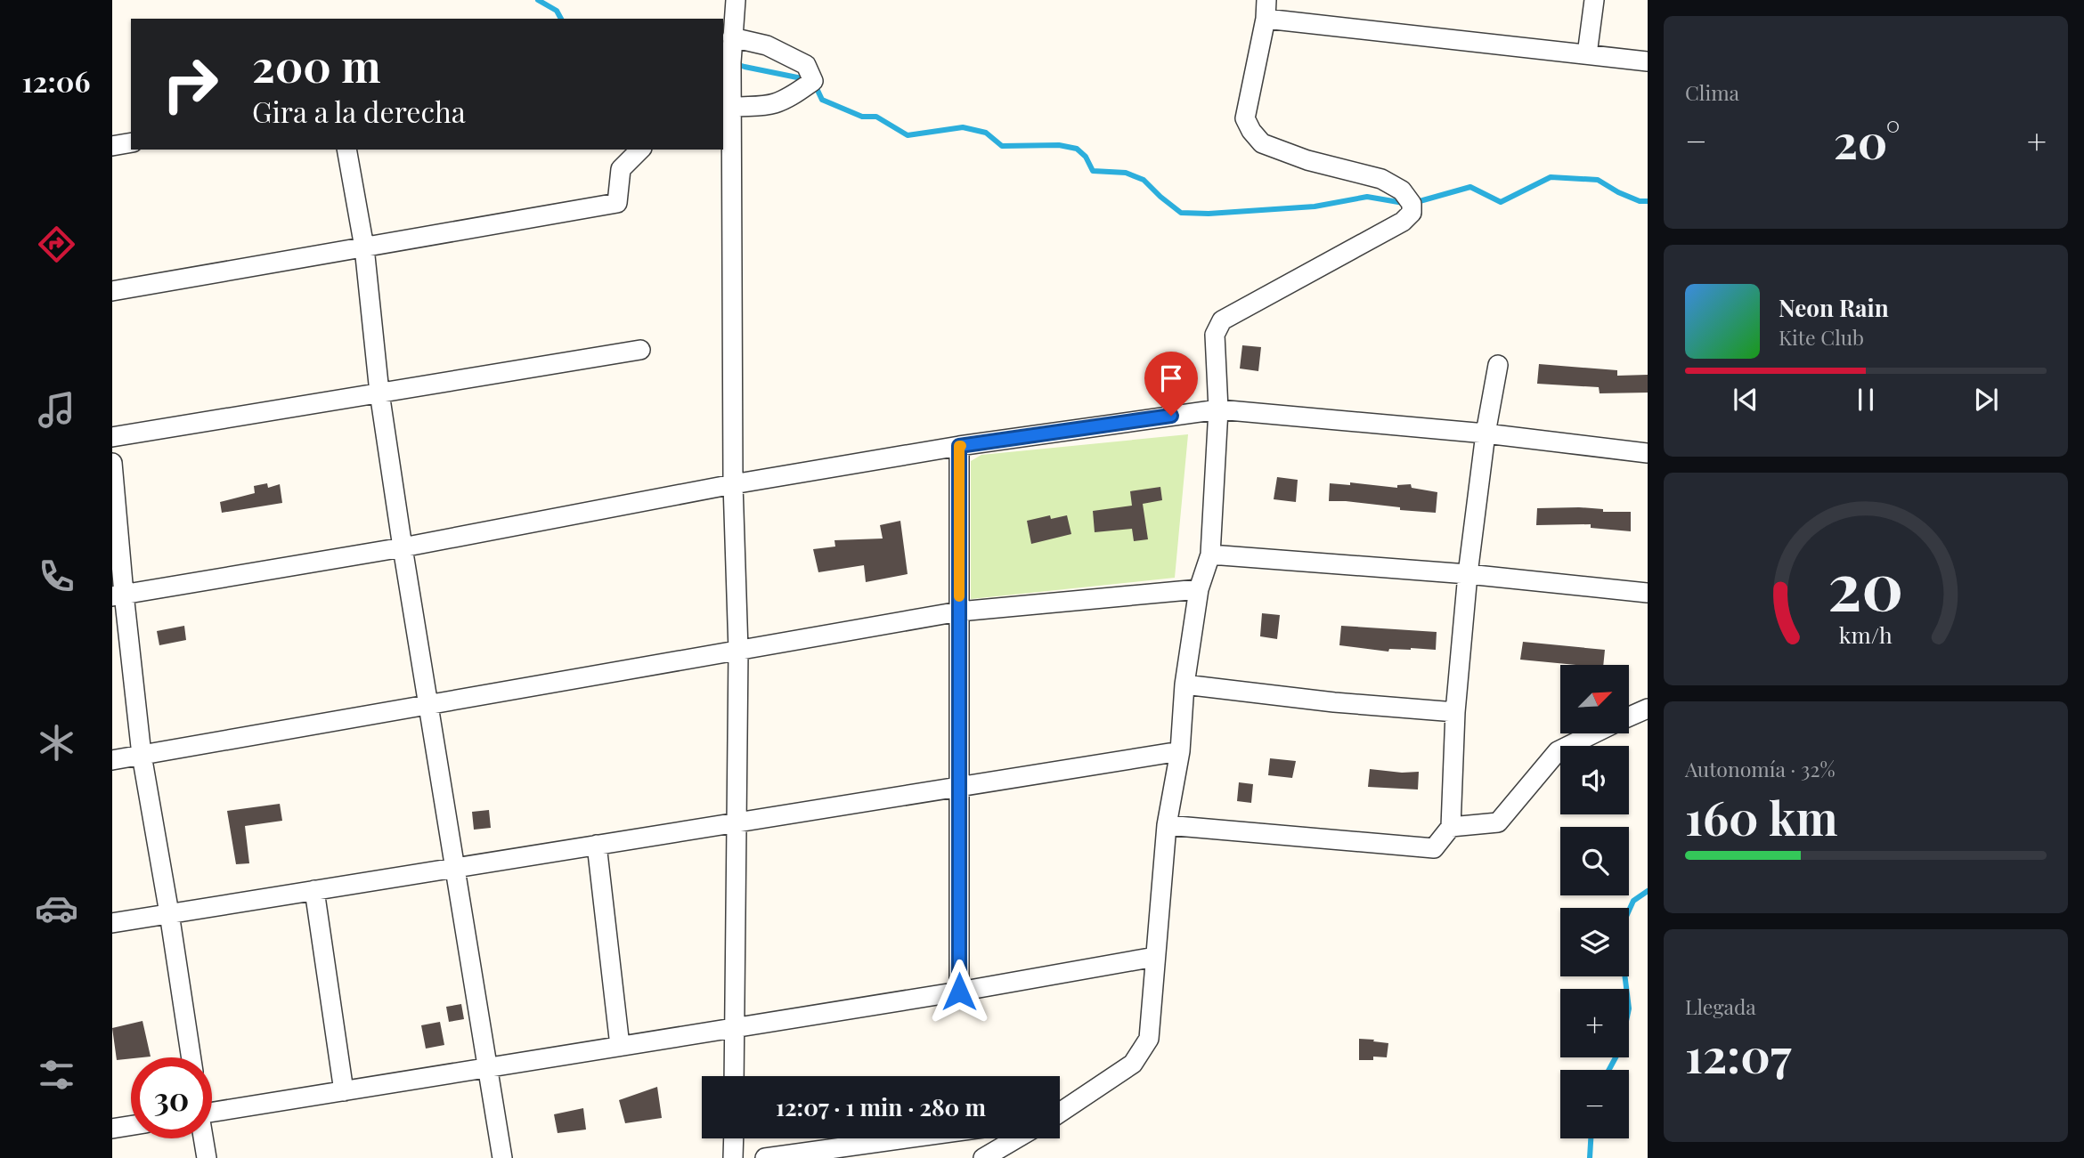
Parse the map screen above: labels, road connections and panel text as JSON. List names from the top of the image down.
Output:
{
  "north": "top right",
  "page": {
    "tabs": "12:06",
    "tile": [
      "Clima",
      ["Autonomía · 32%", "160 km"],
      ["Llegada", "12:07"]
    ],
    "turn": ["200 m", "Gira a la derecha"],
    "heat": ["−", "20°", "+"],
    "song": ["Neon Rain", "Kite Club"],
    "map_buttons": ["+", "−"],
    "limit": "30",
    "trip": "12:07 · 1 min · 280 m",
    "gauge": ["20", "km/h"]
  }
}
